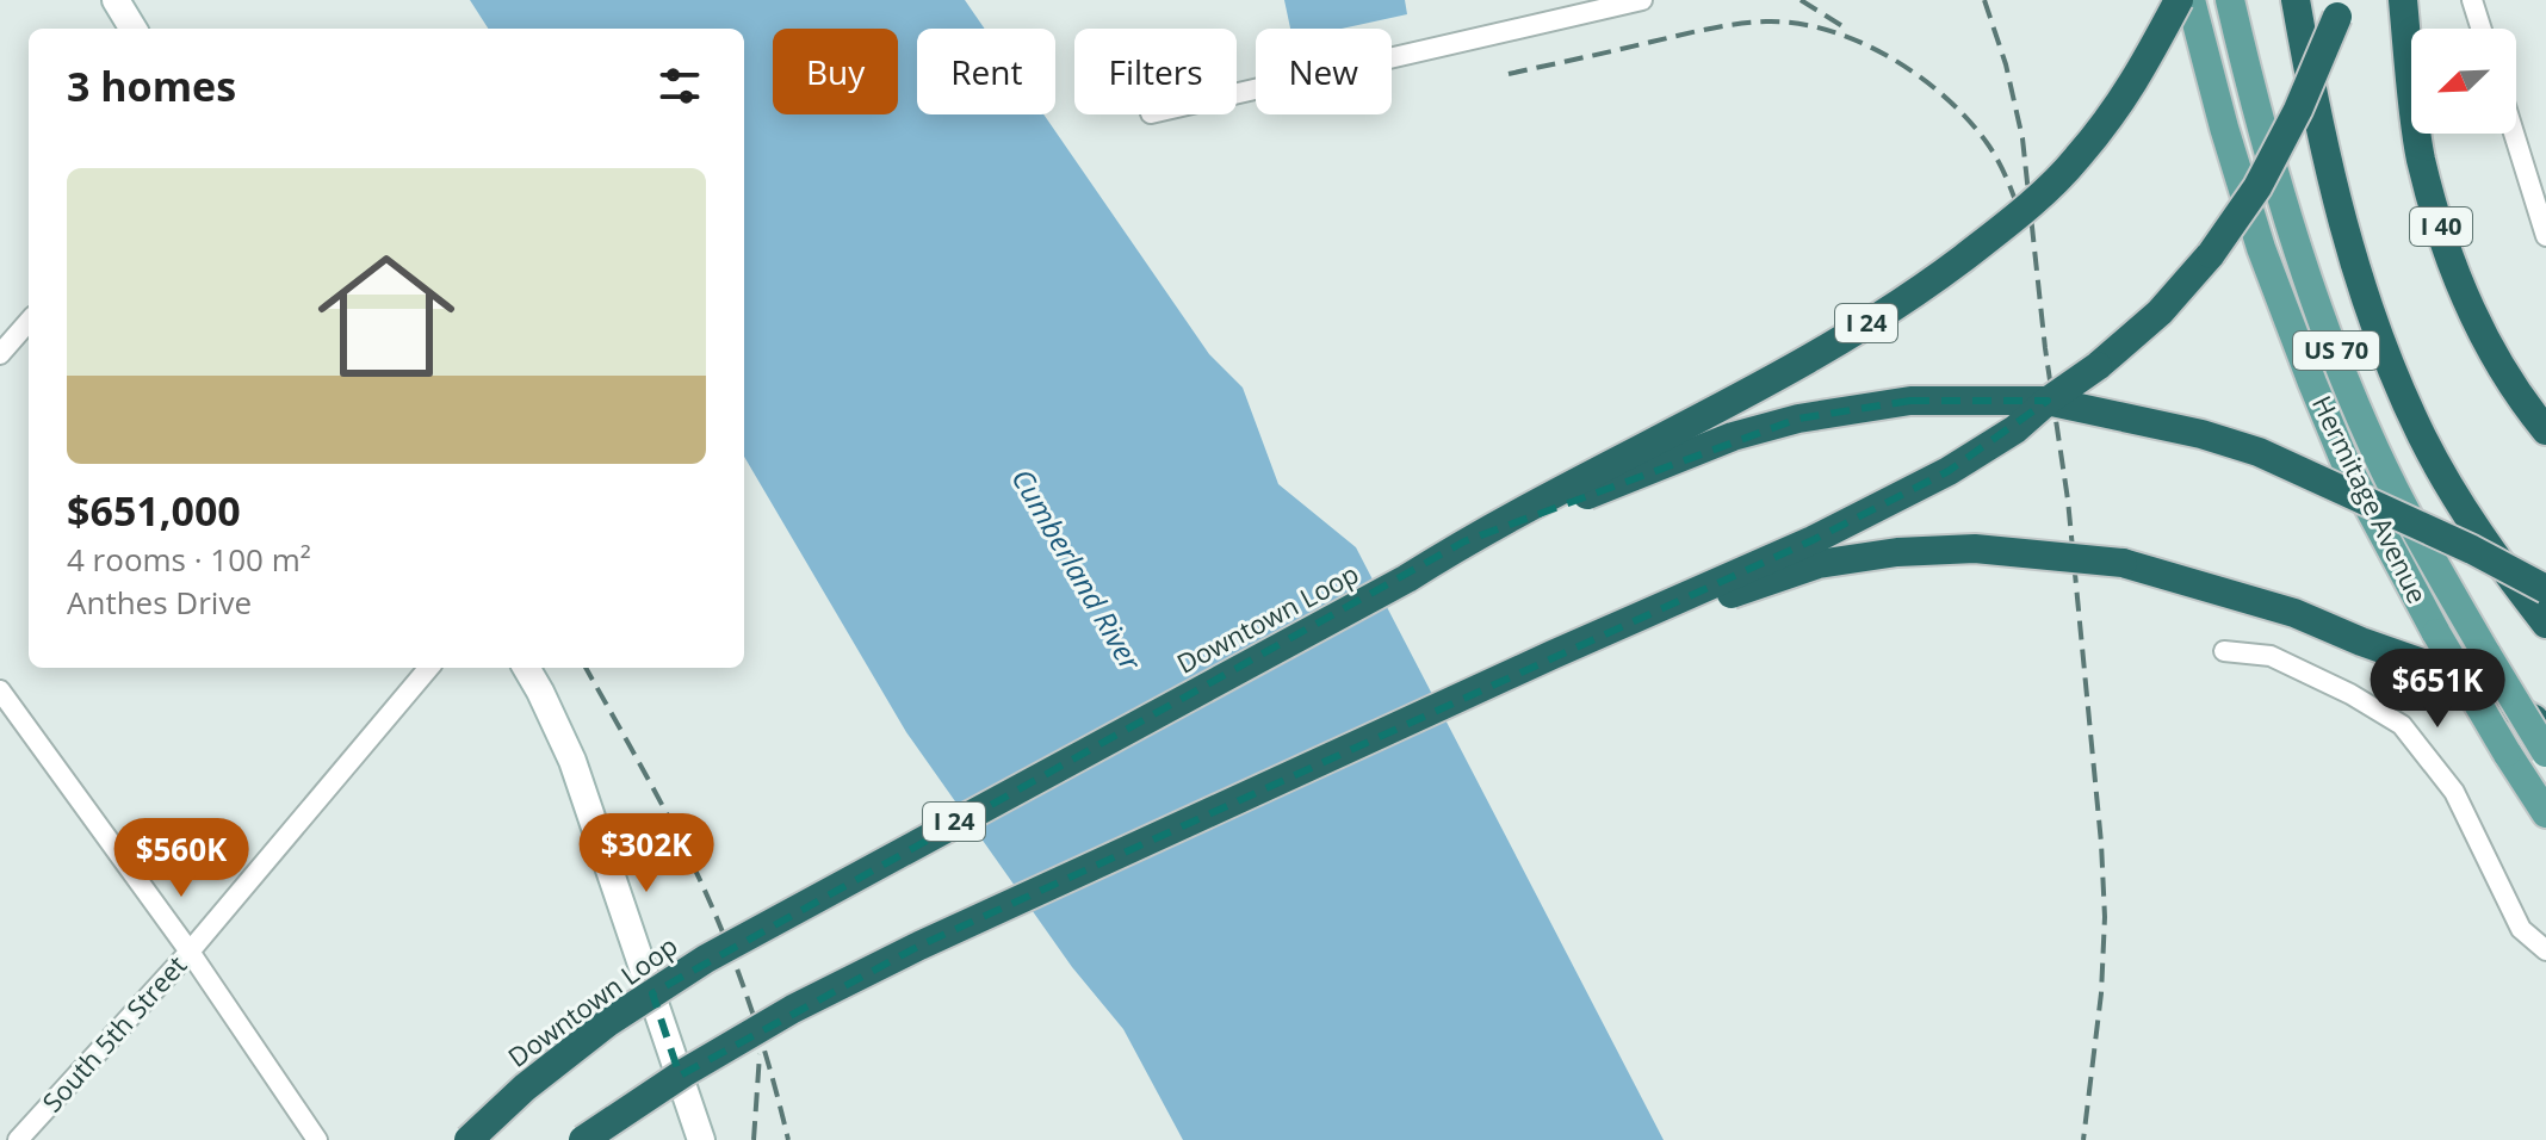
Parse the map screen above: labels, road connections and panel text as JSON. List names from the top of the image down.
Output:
{
  "streets": {
    "highway": ["I 40", "I 24", "Downtown Loop"],
    "main road": ["US 70", "Hermitage Avenue"],
    "street": ["South 5th Street"]
  },
  "crossings": [
    ["I 24", "Downtown Loop"]
  ],
  "water": ["Cumberland River"],
  "north": "bottom left",
  "page": {
    "chip": [
      "Buy",
      "Rent",
      "Filters",
      "New"
    ],
    "heading": "3 homes",
    "list": [
      {
        "name": "$651,000",
        "note": "4 rooms · 100 m² · Anthes Drive"
      }
    ],
    "price": ["$651K", "$302K", "$560K"]
  }
}
